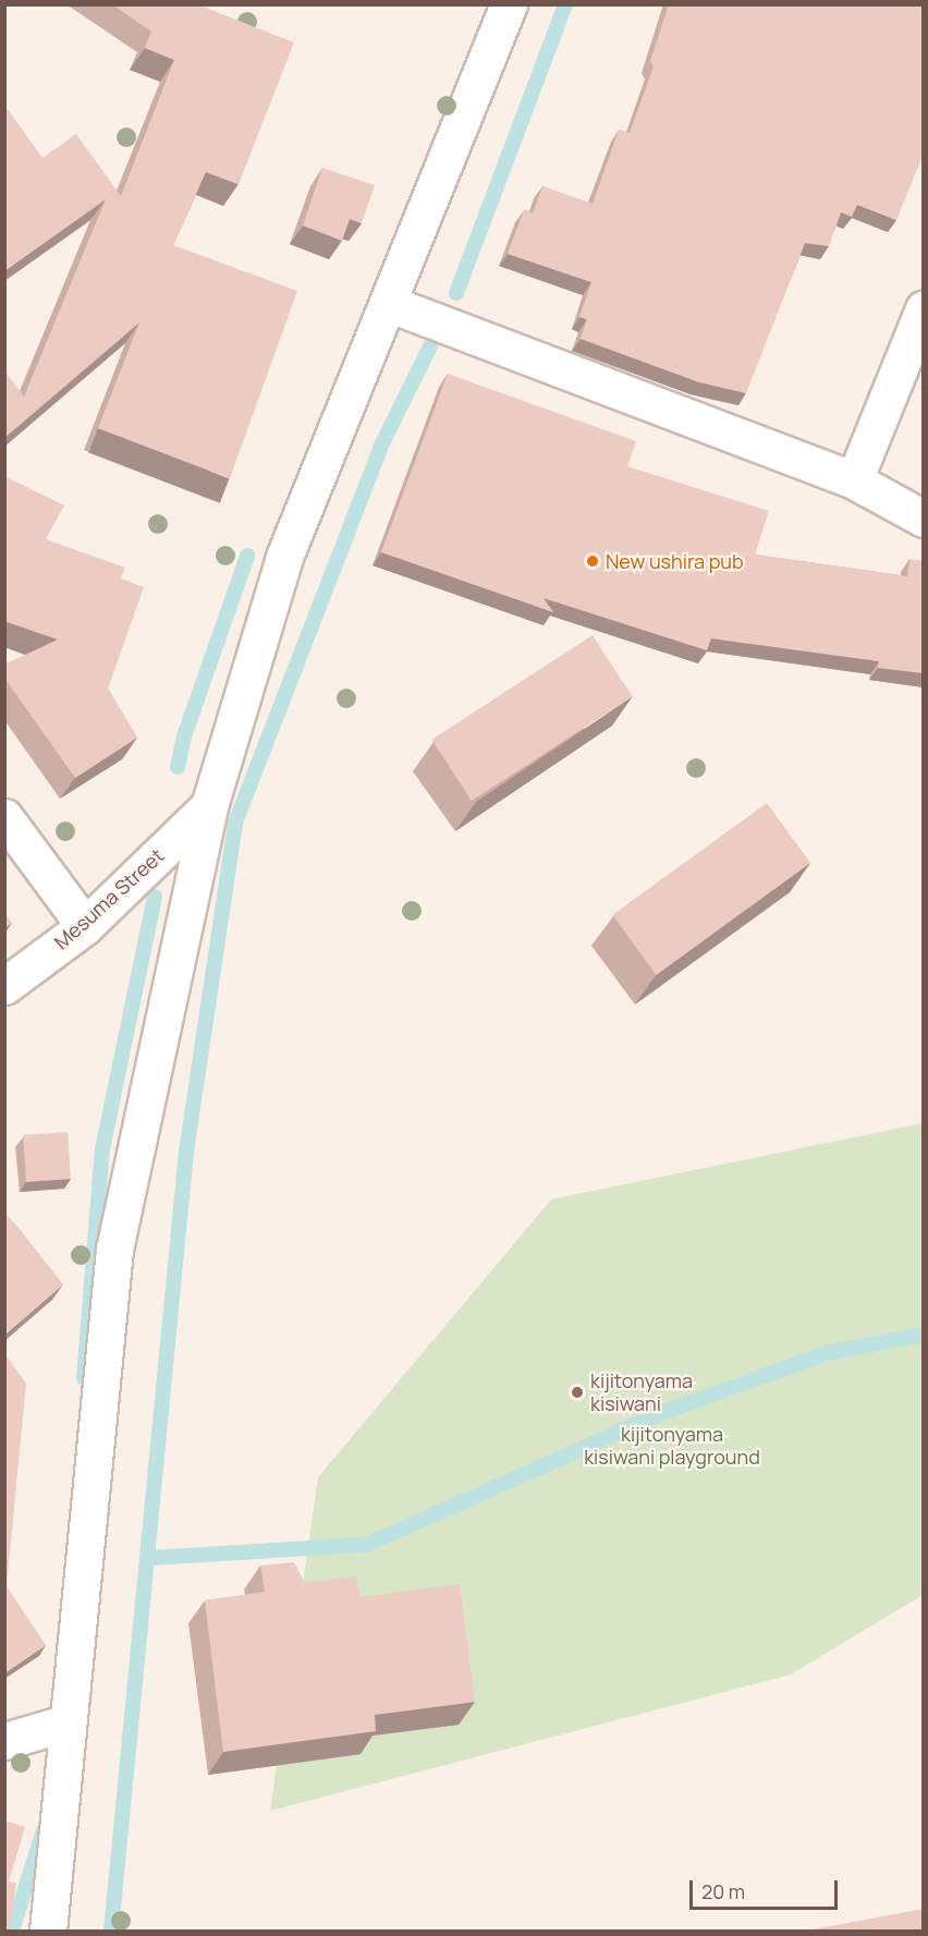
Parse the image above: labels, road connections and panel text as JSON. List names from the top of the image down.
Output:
{
  "streets": {
    "street": ["Mesuma Street"]
  },
  "parks": ["kijitonyama kisiwani playground"],
  "places": ["New ushira pub", "kijitonyama kisiwani"],
  "scale_bar": "20 m"
}
